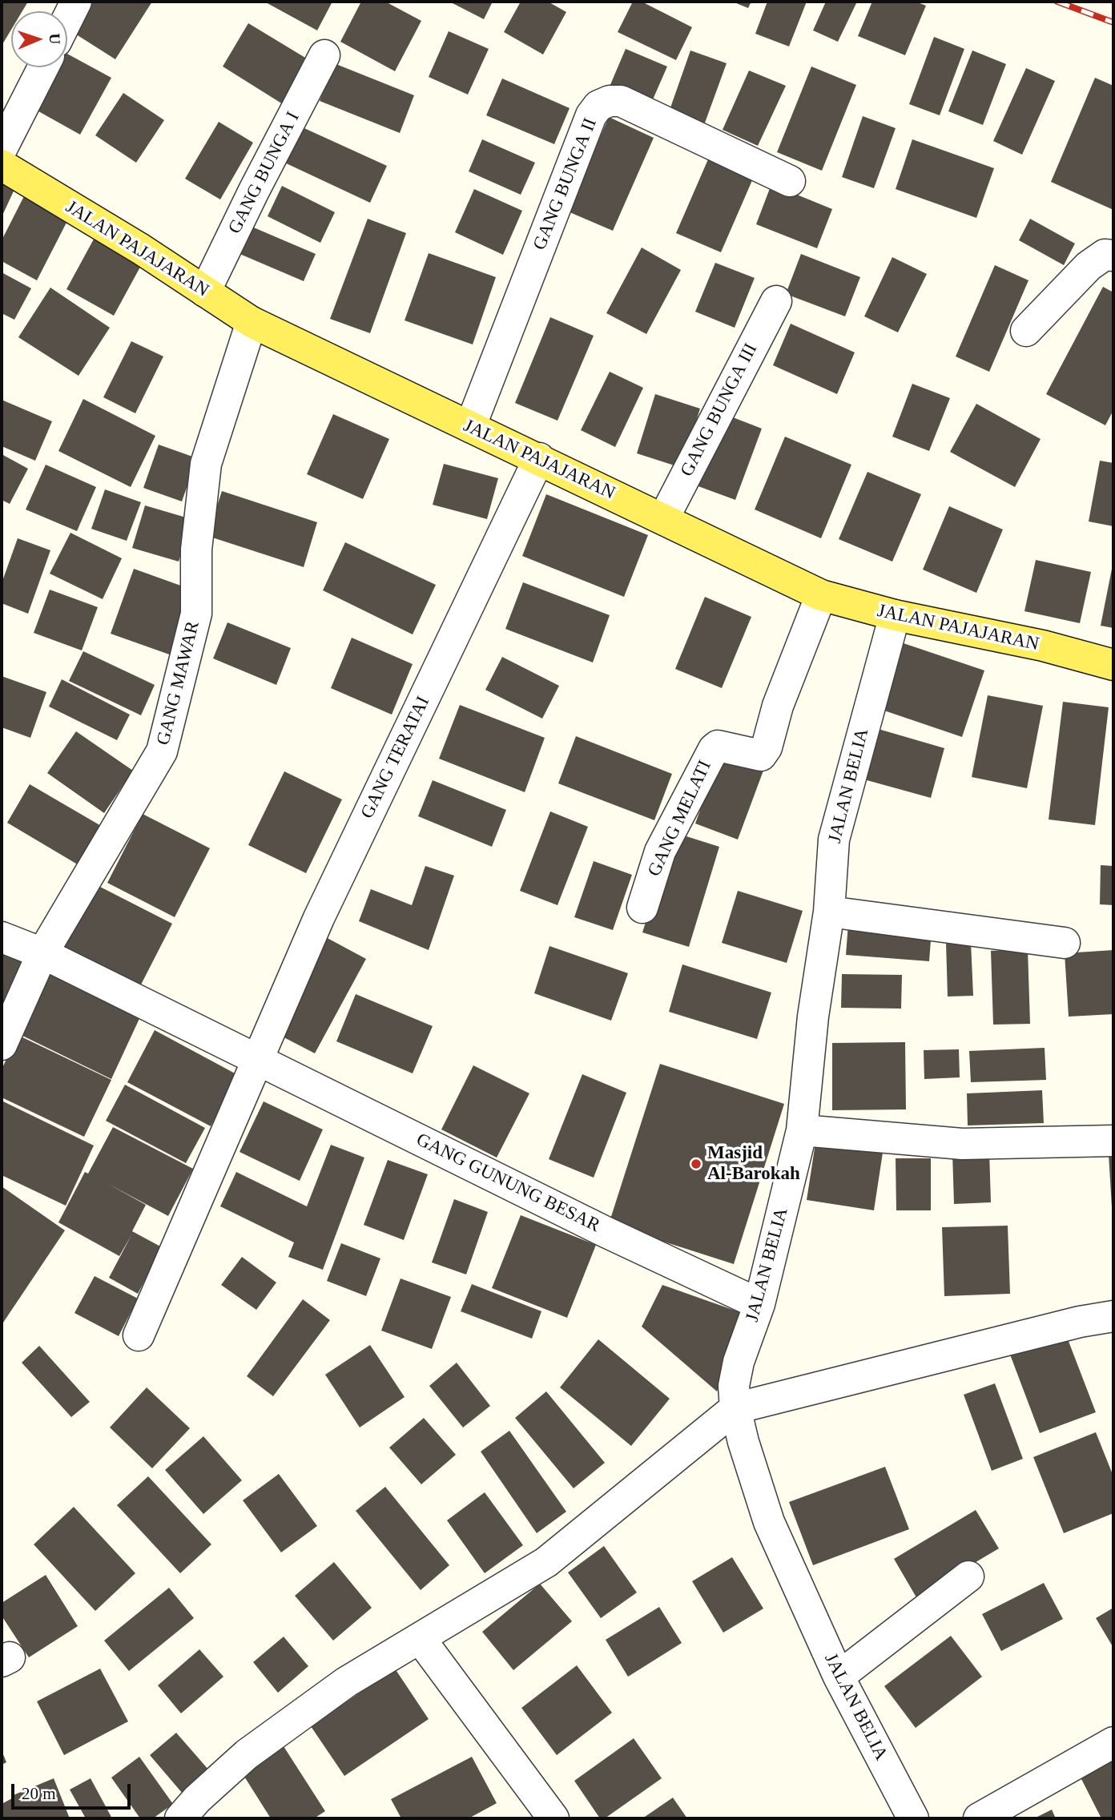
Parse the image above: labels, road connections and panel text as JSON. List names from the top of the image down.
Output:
{
  "streets": {
    "main road": ["JALAN PAJAJARAN"],
    "street": [
      "GANG BUNGA I",
      "GANG BUNGA II",
      "GANG BUNGA III",
      "GANG MAWAR",
      "GANG TERATAI",
      "JALAN BELIA",
      "GANG MELATI",
      "GANG GUNUNG BESAR"
    ]
  },
  "crossings": [
    ["GANG BUNGA I", "JALAN PAJAJARAN"],
    ["GANG BUNGA II", "JALAN PAJAJARAN"],
    ["JALAN PAJAJARAN", "GANG BUNGA III"],
    ["JALAN PAJAJARAN", "GANG MAWAR"],
    ["JALAN PAJAJARAN", "GANG TERATAI"],
    ["JALAN PAJAJARAN", "JALAN BELIA"],
    ["JALAN PAJAJARAN", "GANG MELATI"],
    ["GANG MAWAR", "GANG GUNUNG BESAR"],
    ["GANG TERATAI", "GANG GUNUNG BESAR"],
    ["JALAN BELIA", "GANG GUNUNG BESAR"]
  ],
  "places": ["Masjid Al-Barokah"],
  "scale_bar": "20 m",
  "north": "right"
}
